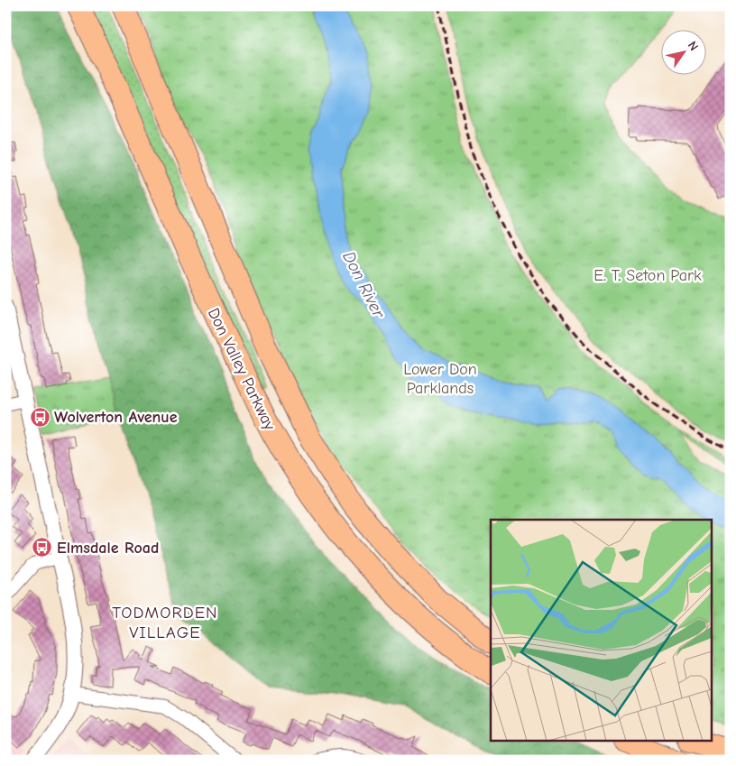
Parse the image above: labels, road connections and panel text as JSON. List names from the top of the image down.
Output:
{
  "streets": {
    "highway": ["Don Valley Parkway"]
  },
  "districts": ["TODMORDEN VILLAGE"],
  "water": ["Don River"],
  "parks": ["E. T. Seton Park", "Lower Don Parklands"],
  "places": {
    "bus stop": ["Wolverton Avenue", "Elmsdale Road"]
  },
  "north": "top right"
}
